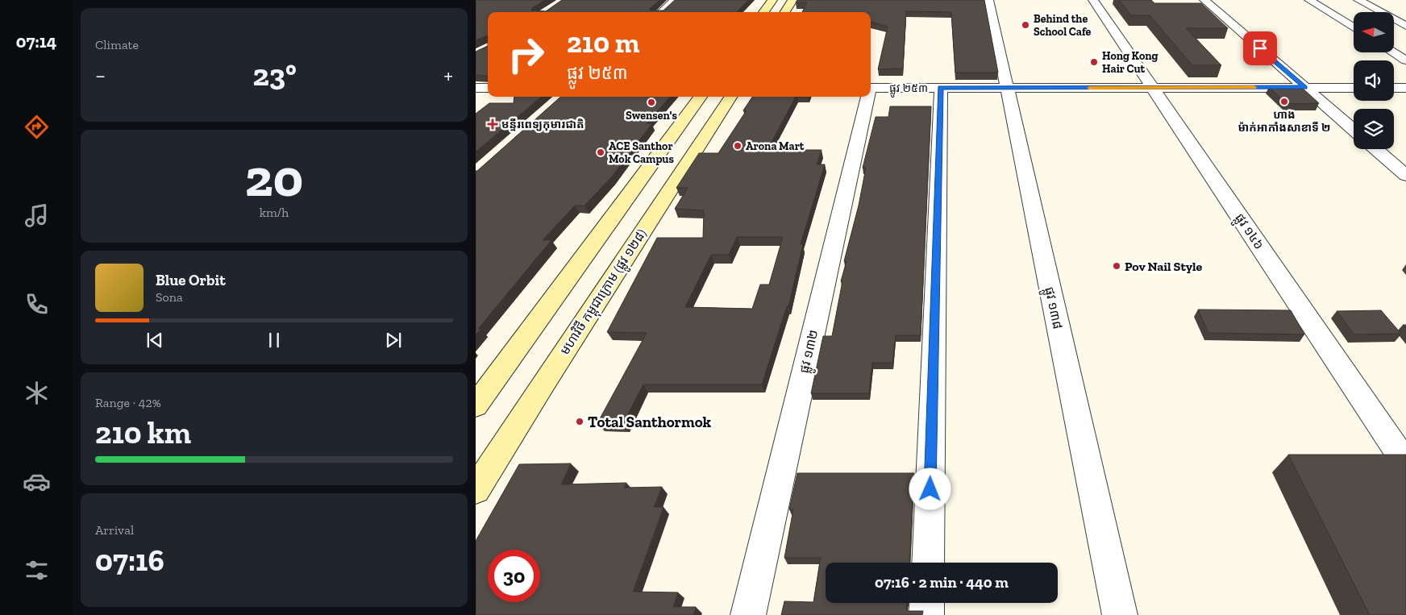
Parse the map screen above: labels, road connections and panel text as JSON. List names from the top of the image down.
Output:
{
  "streets": {
    "main road": ["មហាវិថី កម្ពុជាក្រោម (ផ្លូវ ១២៨)"],
    "street": [
      "ផ្លូវ ២៥៣",
      "ផ្លូវ ១៤៦",
      "ផ្លូវ ១៣៨",
      "ផ្លូវ ១៣២"
    ]
  },
  "crossings": [
    ["ផ្លូវ ២៥៣", "ផ្លូវ ១៤៦"],
    ["ផ្លូវ ២៥៣", "ផ្លូវ ១៣៨"]
  ],
  "places": {
    "other": [
      "Behind the School Cafe",
      "Hong Kong Hair Cut",
      "ហាង ម៉ាក់អាកាំងសាខាទី ២",
      "Swensen's",
      "Arona Mart",
      "ACE Santhor Mok Campus",
      "Pov Nail Style",
      "Total Santhormok"
    ],
    "health": ["មន្ទីរពេទ្យកុមារជាតិ"]
  },
  "north": "left",
  "page": {
    "tabs": "07:14",
    "tile": [
      "Climate",
      ["20", "km/h"],
      ["Range · 42%", "210 km"],
      ["Arrival", "07:16"]
    ],
    "turn": ["210 m", "ផ្លូវ ២៥៣"],
    "heat": ["−", "23°", "+"],
    "song": ["Blue Orbit", "Sona"],
    "limit": "30",
    "trip": "07:16 · 2 min · 440 m"
  }
}
